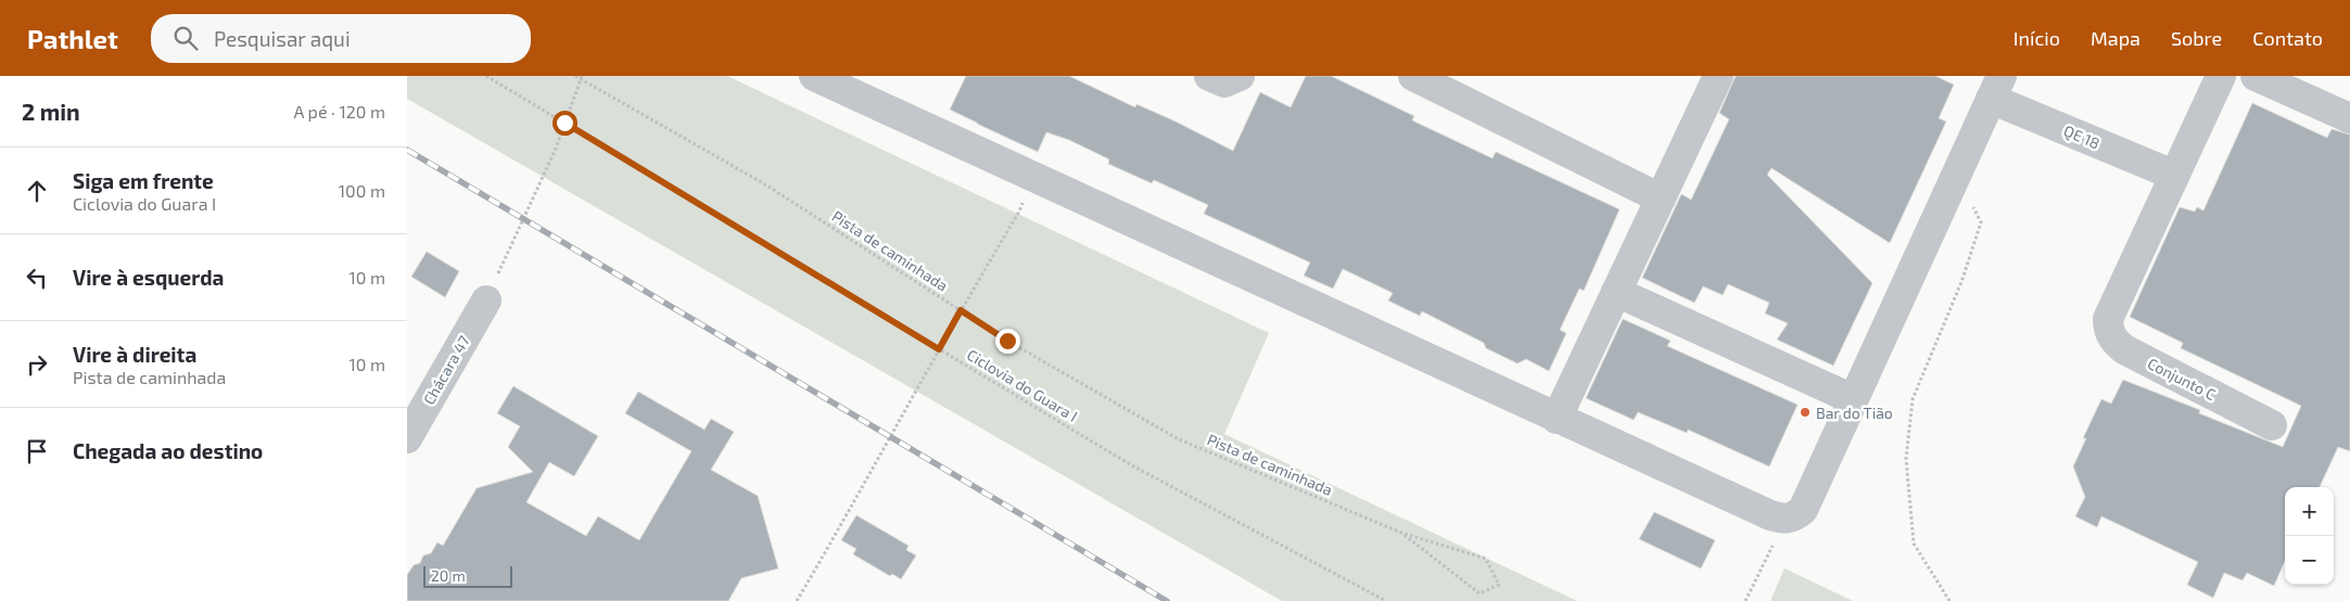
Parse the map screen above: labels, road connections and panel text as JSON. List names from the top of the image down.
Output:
{
  "streets": {
    "street": ["QE 18", "Chácara 47", "Conjunto C"],
    "path": ["Pista de caminhada", "Ciclovia do Guara I"]
  },
  "crossings": [
    ["QE 18", "Conjunto C"]
  ],
  "places": ["Bar do Tião"],
  "scale_bar": "20 m",
  "page": {
    "header": "Pathlet",
    "search": "Pesquisar aqui",
    "nav": [
      "Início",
      "Mapa",
      "Sobre",
      "Contato"
    ],
    "heading": ["2 min", "A pé · 120 m"],
    "list": [
      ["Siga em frente", "Ciclovia do Guara I", "100 m"],
      ["Vire à esquerda", "10 m"],
      ["Vire à direita", "Pista de caminhada", "10 m"],
      "Chegada ao destino"
    ],
    "map_buttons": ["+", "−"],
    "scale": "20 m"
  }
}
